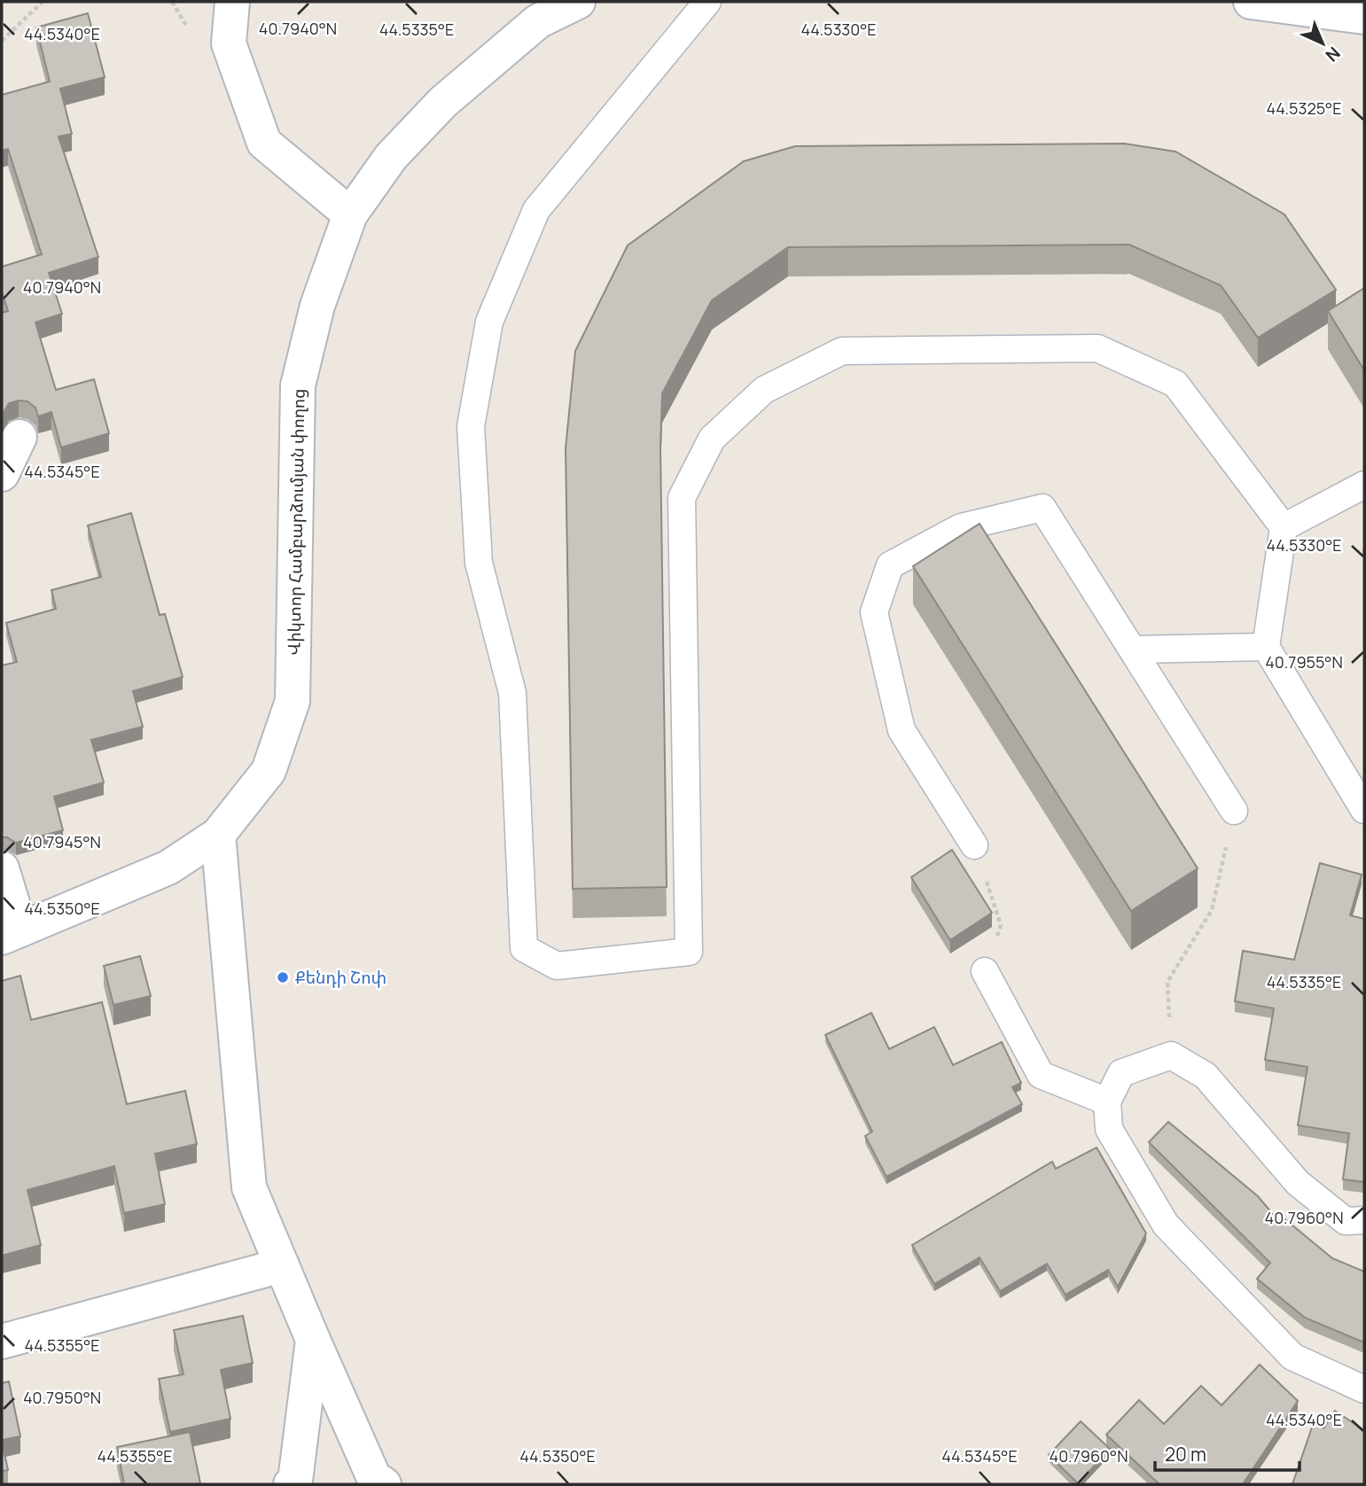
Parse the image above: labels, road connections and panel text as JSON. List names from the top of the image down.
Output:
{
  "streets": {
    "street": ["Վիկտոր Համբարձումյան փողոց"]
  },
  "places": ["Քենդի Շոփ"],
  "scale_bar": "20 m",
  "north": "bottom right",
  "coordinates": [
    "40.7940°N",
    "44.5335°E",
    "44.5330°E",
    "44.5340°E",
    "44.5325°E",
    "44.5345°E",
    "40.7955°N",
    "40.7945°N",
    "44.5350°E",
    "40.7960°N",
    "44.5355°E",
    "40.7950°N"
  ]
}
